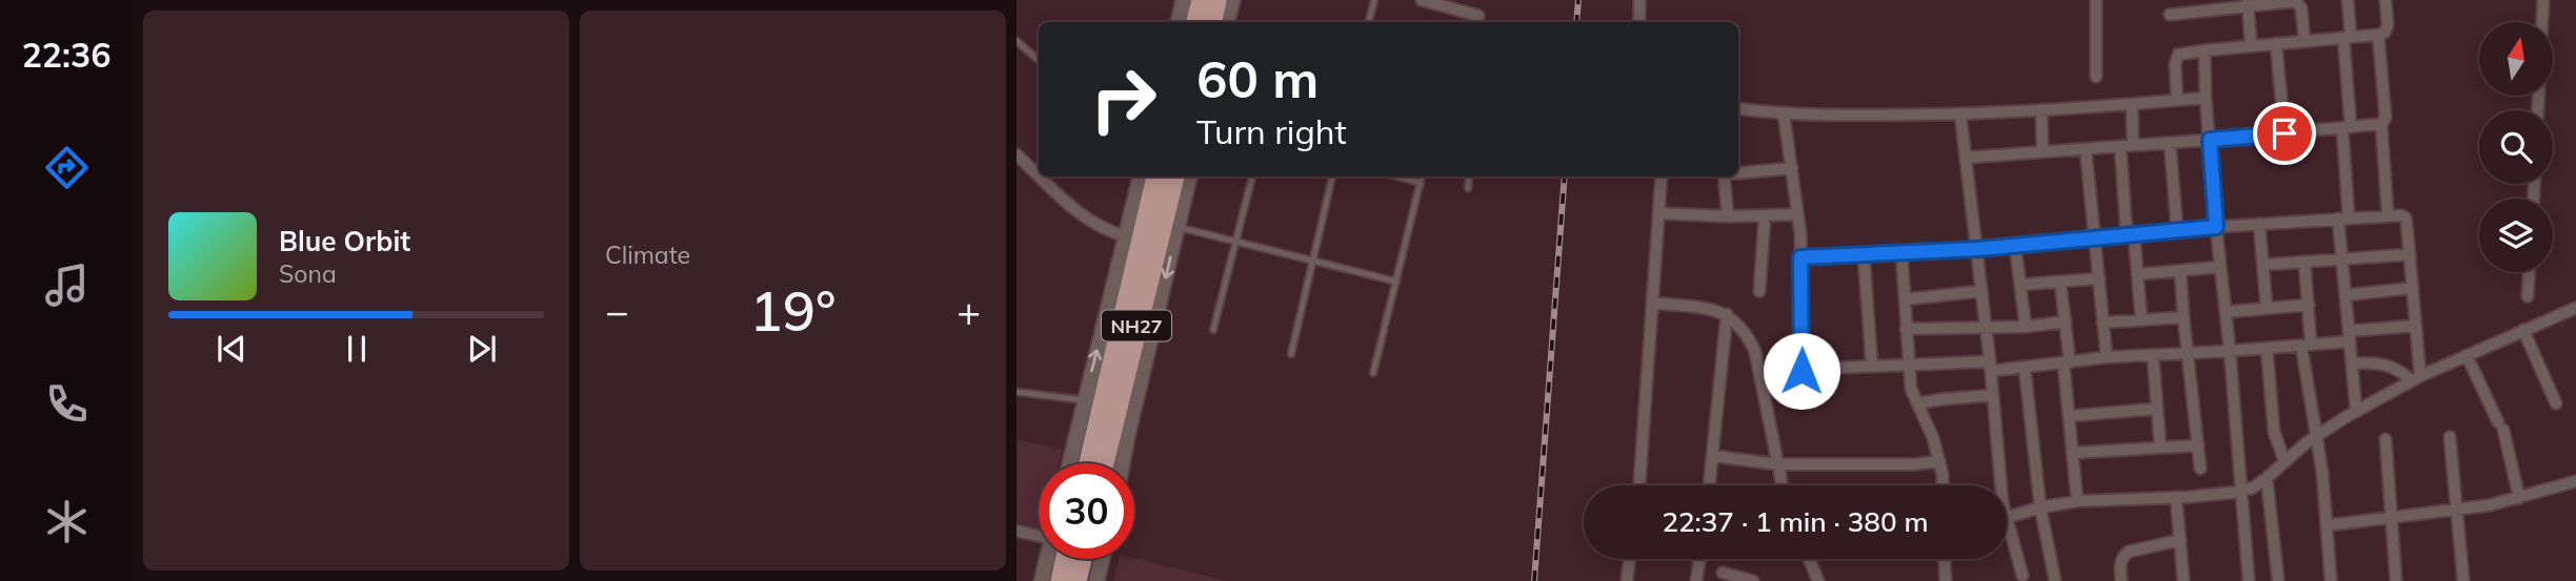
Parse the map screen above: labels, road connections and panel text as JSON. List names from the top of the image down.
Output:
{
  "streets": {
    "highway": ["NH27"]
  },
  "north": "top",
  "page": {
    "tabs": "22:36",
    "tile": "Climate",
    "turn": ["60 m", "Turn right"],
    "song": ["Blue Orbit", "Sona"],
    "heat": ["−", "19°", "+"],
    "limit": "30",
    "trip": "22:37 · 1 min · 380 m"
  }
}
